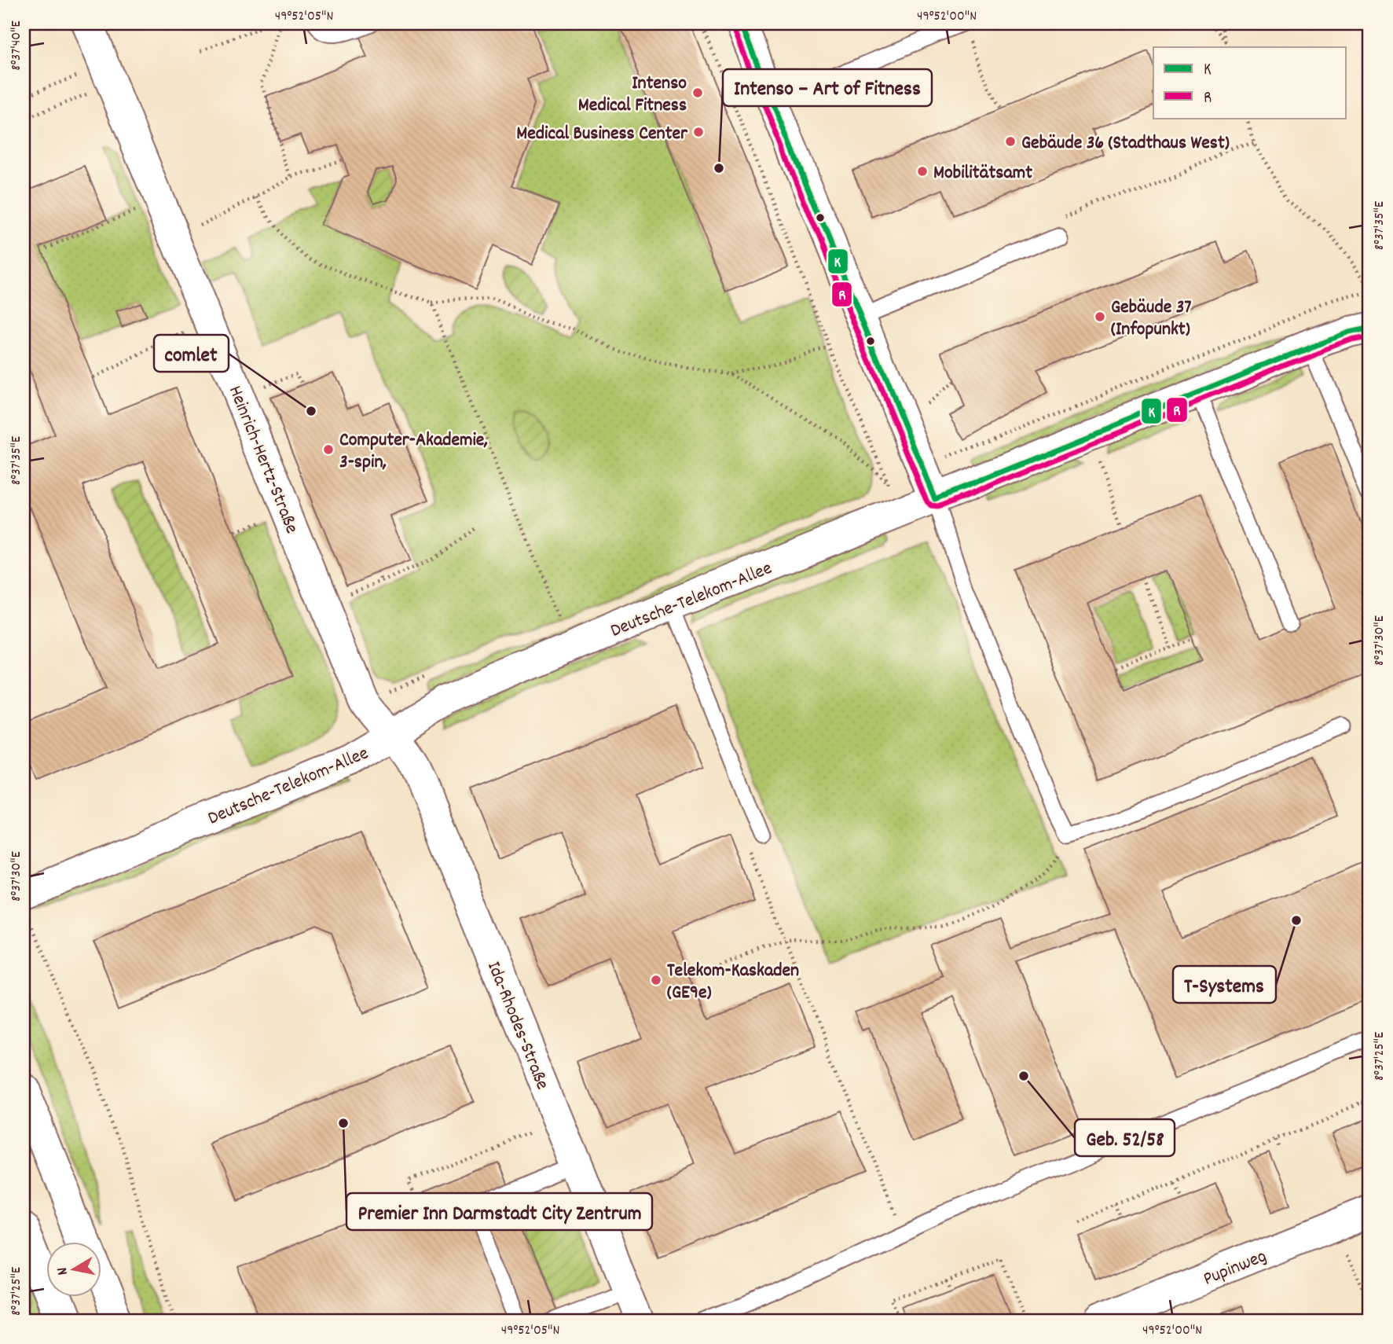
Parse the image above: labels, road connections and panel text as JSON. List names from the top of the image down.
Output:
{
  "streets": {
    "street": [
      "Heinrich-Hertz-Straße",
      "Deutsche-Telekom-Allee",
      "Ida-Rhodes-Straße",
      "Pupinweg"
    ]
  },
  "crossings": [
    ["Heinrich-Hertz-Straße", "Deutsche-Telekom-Allee"],
    ["Heinrich-Hertz-Straße", "Ida-Rhodes-Straße"],
    ["Deutsche-Telekom-Allee", "Ida-Rhodes-Straße"]
  ],
  "places": [
    "Intenso Medical Fitness",
    "Medical Business Center",
    "Gebäude 36 (Stadthaus West)",
    "Intenso – Art of Fitness",
    "Mobilitätsamt",
    "Gebäude 37 (Infopunkt)",
    "comlet",
    "Computer-Akademie, 3-spin,",
    "T-Systems",
    "Telekom-Kaskaden (GE9e)",
    "Geb. 52/58",
    "Premier Inn Darmstadt City Zentrum"
  ],
  "lines": ["transit line K", "transit line R"],
  "legend": ["K", "R"],
  "north": "left",
  "coordinates": [
    "49°52'05\"N",
    "49°52'00\"N",
    "8°37'40\"E",
    "8°37'35\"E",
    "8°37'30\"E",
    "8°37'25\"E"
  ]
}
